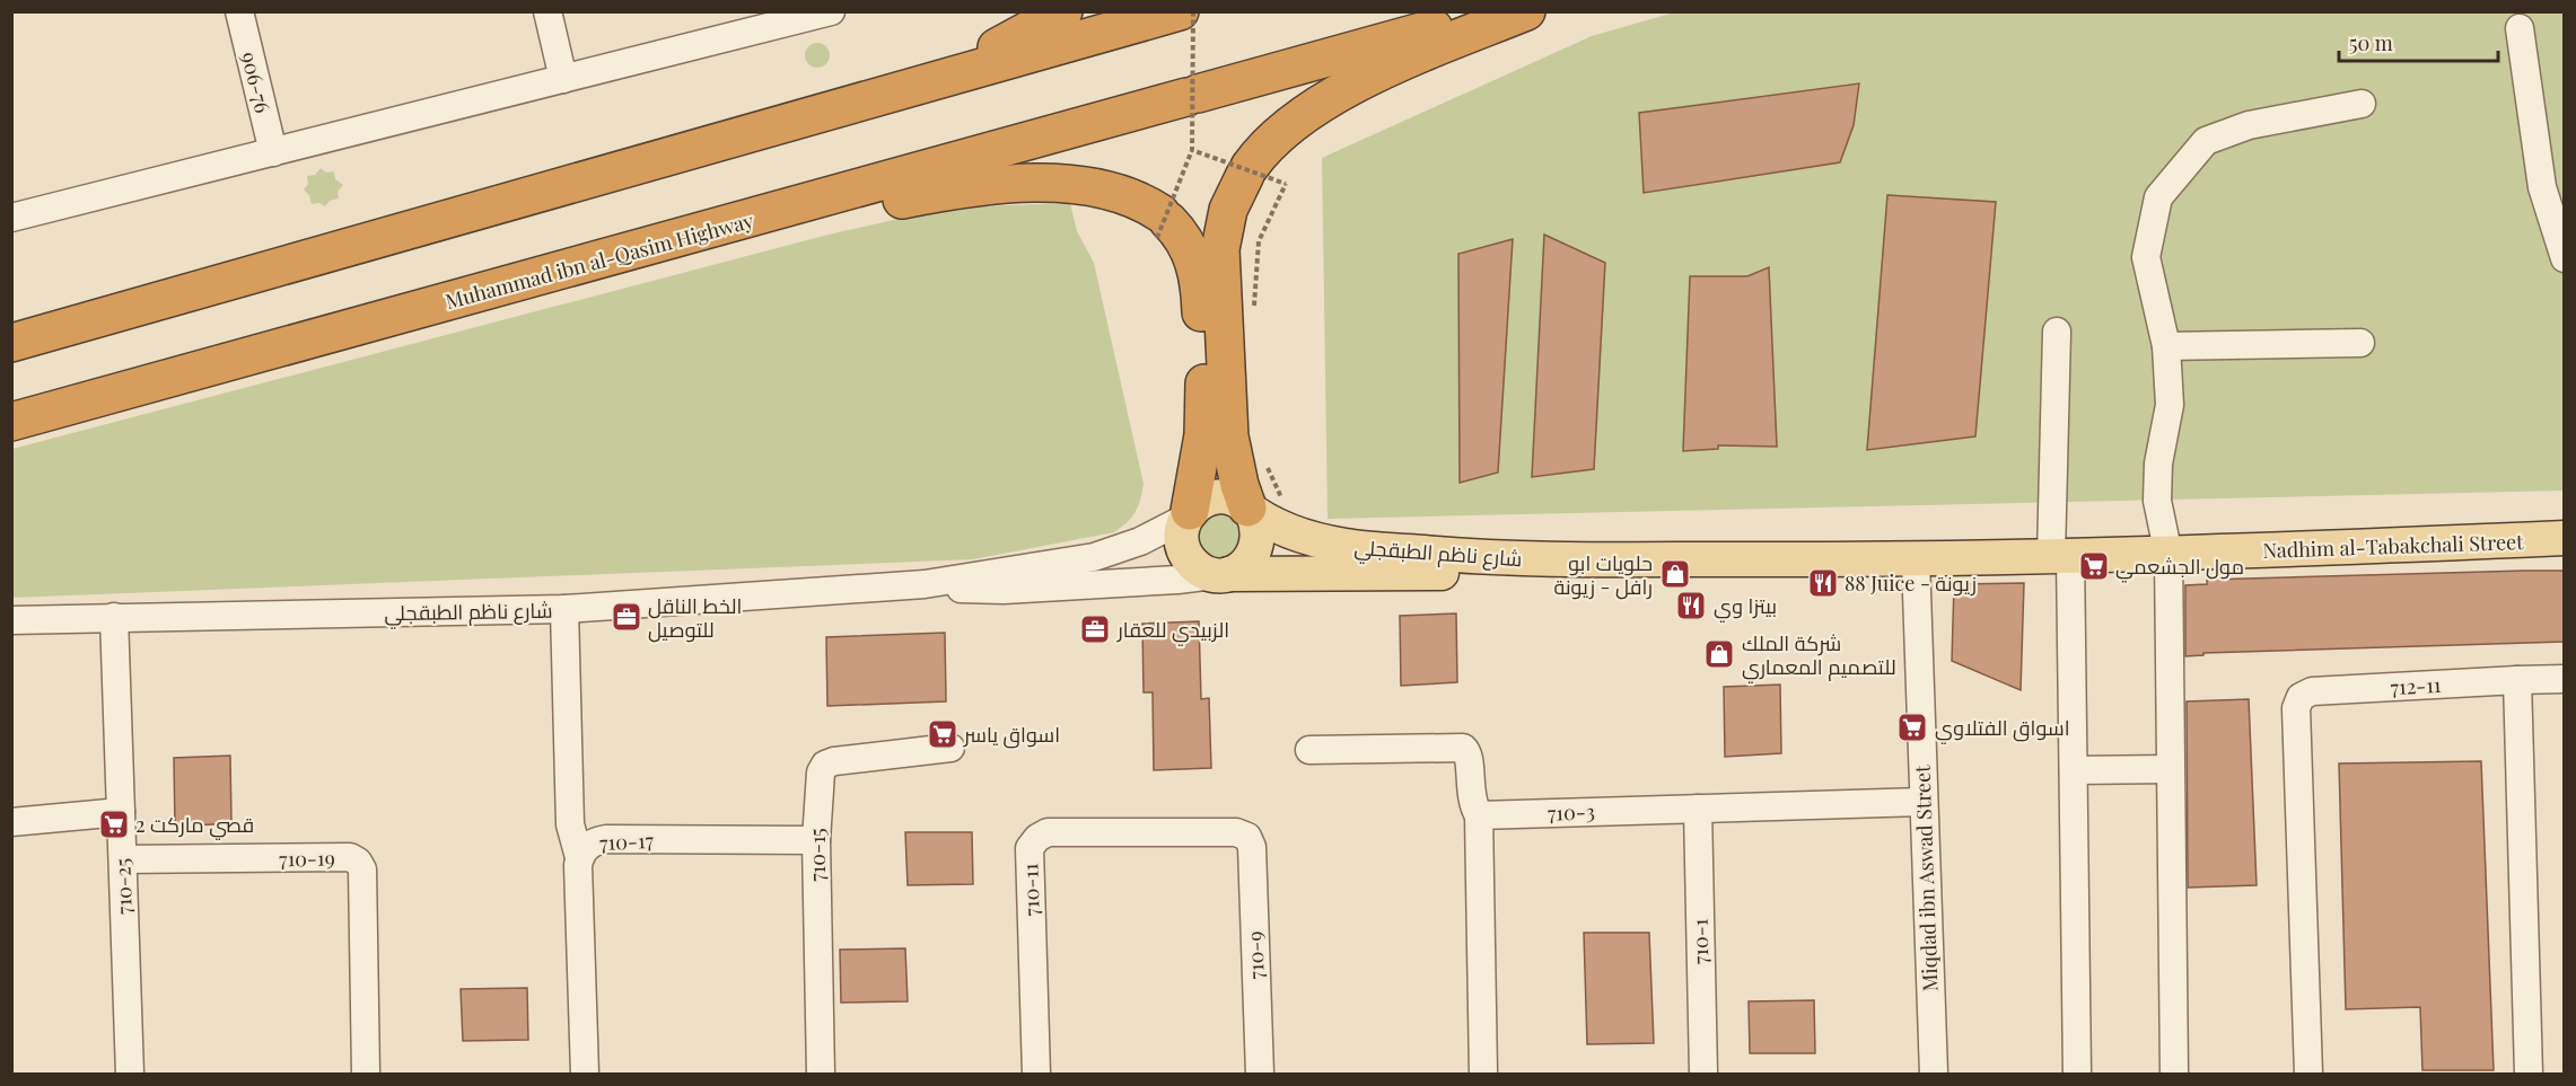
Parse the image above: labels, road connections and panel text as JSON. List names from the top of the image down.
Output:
{
  "streets": {
    "highway": ["Muhammad ibn al-Qasim Highway"],
    "main road": ["Nadhim al-Tabakchali Street", "شارع ناظم الطبقجلي"],
    "street": [
      "906-76",
      "712-11",
      "710-3",
      "710-17",
      "710-15",
      "710-19",
      "Miqdad ibn Aswad Street",
      "710-25",
      "710-11",
      "710-1",
      "710-9"
    ]
  },
  "crossings": [
    ["Nadhim al-Tabakchali Street", "شارع ناظم الطبقجلي"],
    ["Nadhim al-Tabakchali Street", "Miqdad ibn Aswad Street"],
    ["شارع ناظم الطبقجلي", "710-25"],
    ["710-3", "Miqdad ibn Aswad Street"],
    ["710-3", "710-1"],
    ["710-17", "710-15"],
    ["710-19", "710-25"],
    ["710-11", "710-9"]
  ],
  "places": {
    "supermarket": [
      "مول الجشعمي",
      "اسواق الفتلاوي",
      "اسواق ياسر",
      "قصي ماركت 2"
    ],
    "shop": ["حلويات ابو رافل - زيونة", "شركة الملك للتصميم المعماري"],
    "restaurant": ["88 Juice - زيونة", "بيتزا وي"],
    "office": ["الخط الناقل للتوصيل", "الزبيدي للعقار"]
  },
  "scale_bar": "50 m"
}
